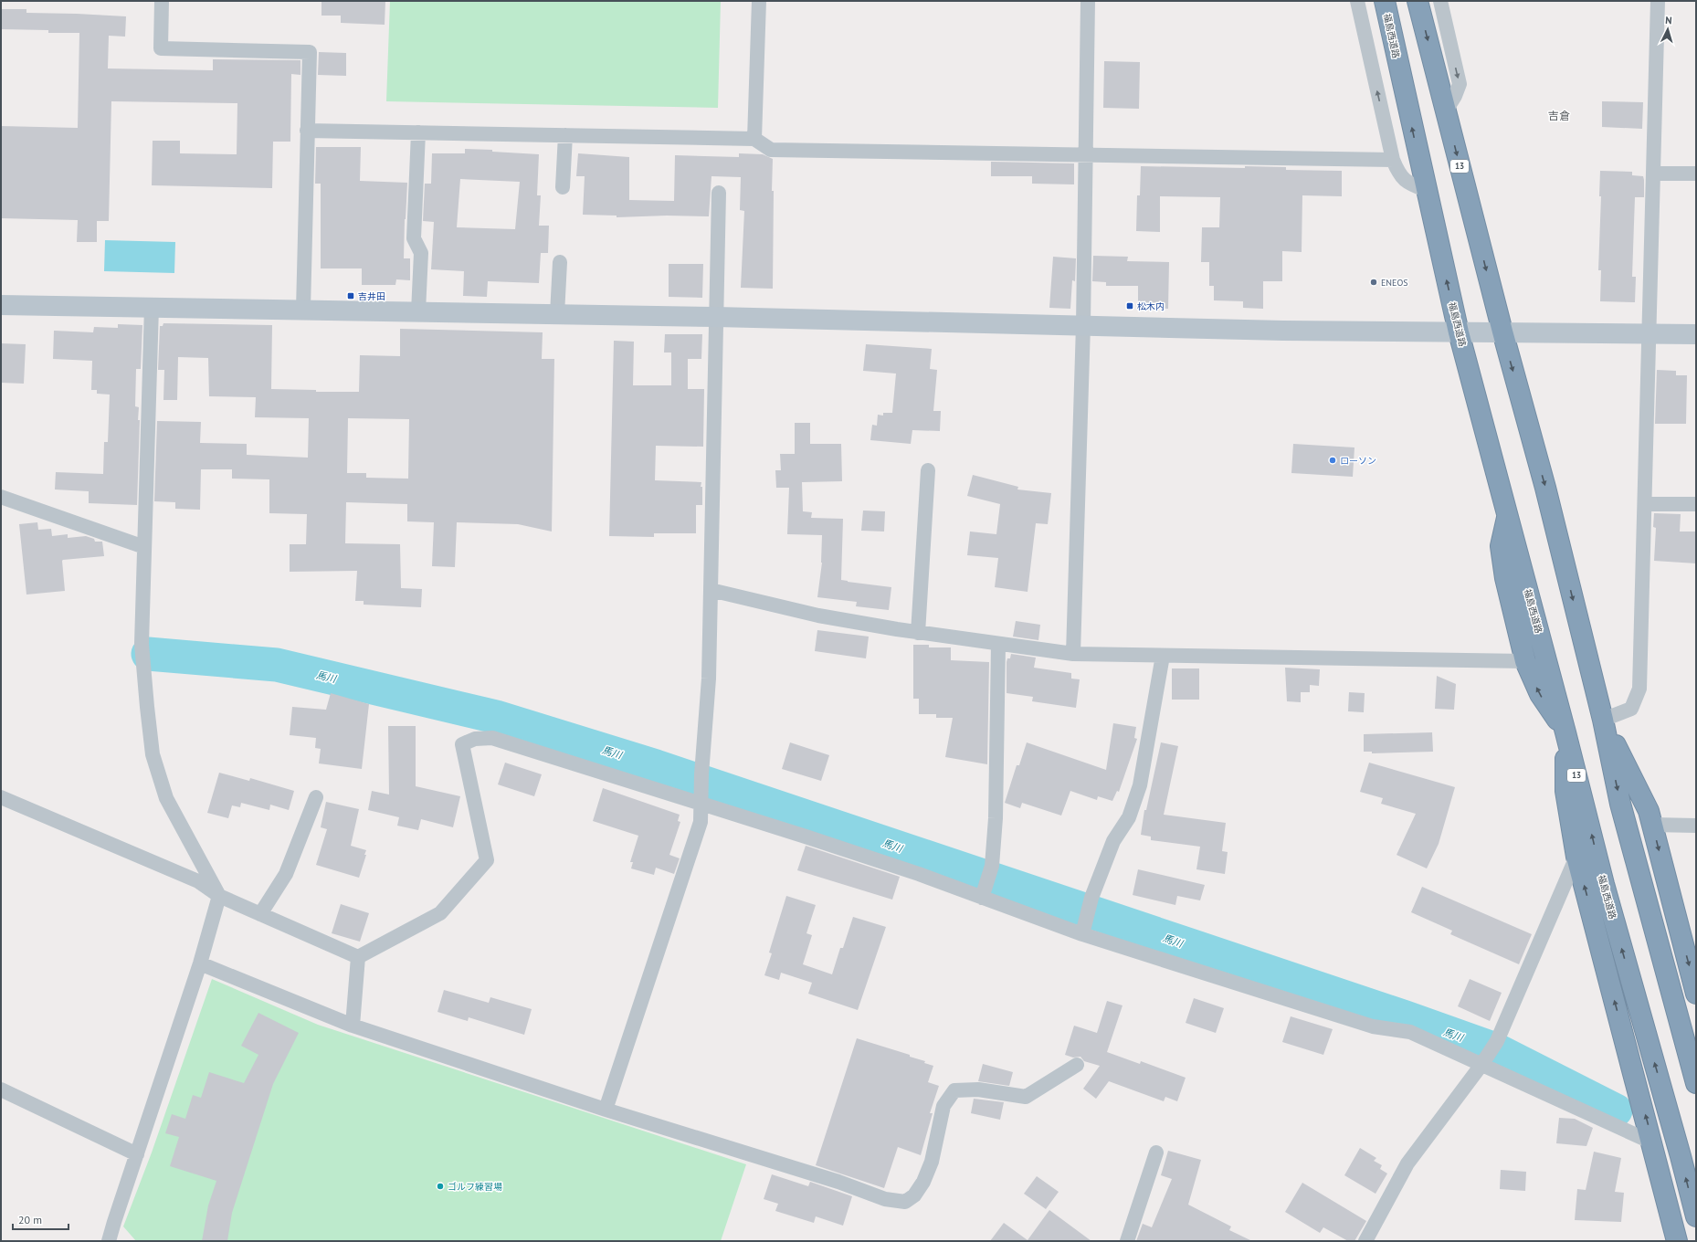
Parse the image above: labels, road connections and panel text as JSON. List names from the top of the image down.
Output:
{
  "streets": {
    "highway": ["福島西道路", "13"]
  },
  "districts": ["吉倉"],
  "water": ["馬川"],
  "places": {
    "other": ["ENEOS", "ローソン", "ゴルフ練習場"],
    "transit": ["吉井田", "松木内"]
  },
  "scale_bar": "20 m",
  "north": "top"
}
